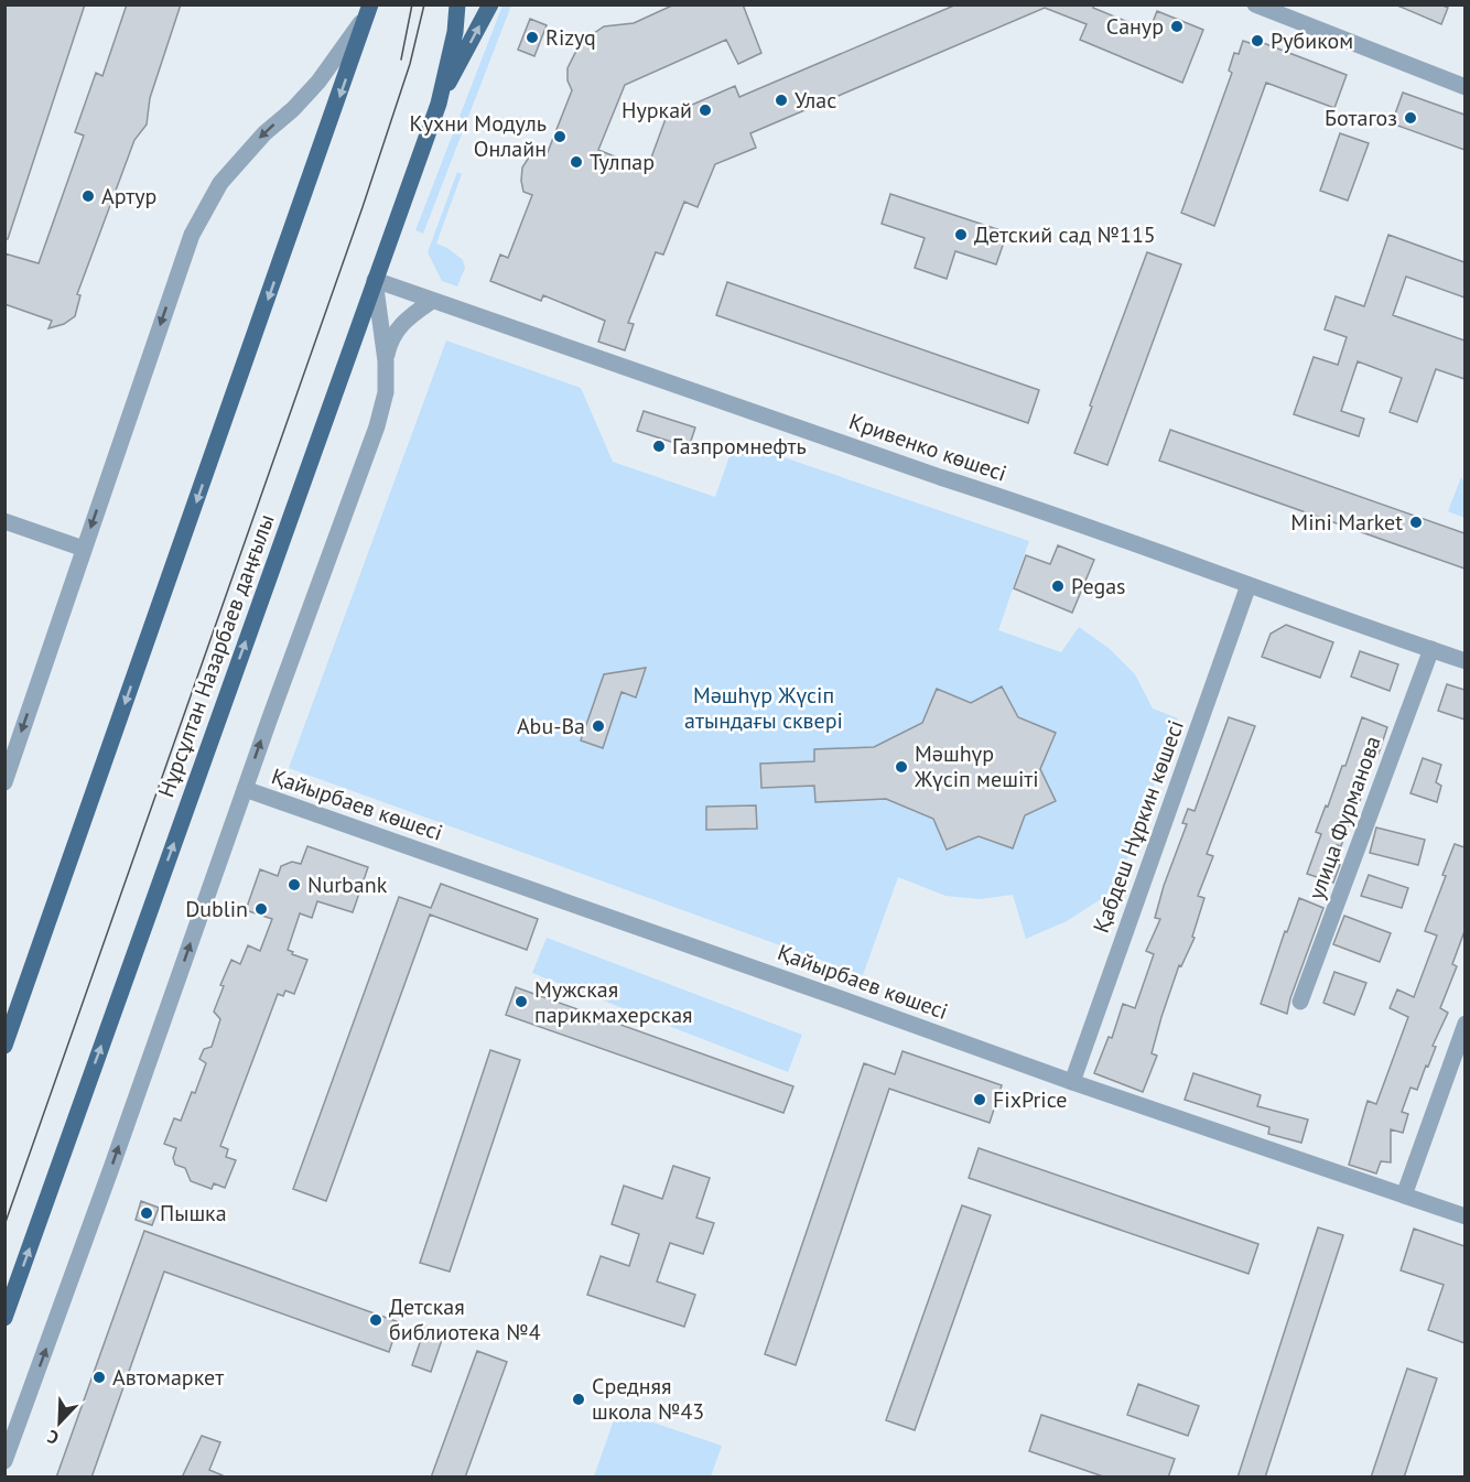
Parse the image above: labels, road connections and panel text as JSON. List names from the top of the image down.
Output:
{
  "streets": {
    "main road": ["Нұрсұлтан Назарбаев даңғылы"],
    "street": [
      "Кривенко көшесі",
      "Қайырбаев көшесі",
      "улица Фурманова",
      "Қабдеш Нұркин көшесі"
    ]
  },
  "crossings": [
    ["Кривенко көшесі", "Нұрсұлтан Назарбаев даңғылы"],
    ["Кривенко көшесі", "улица Фурманова"],
    ["Кривенко көшесі", "Қабдеш Нұркин көшесі"],
    ["Қайырбаев көшесі", "Қабдеш Нұркин көшесі"]
  ],
  "parks": ["Мәшһүр Жүсіп атындағы сквері"],
  "places": [
    "Санур",
    "Rizyq",
    "Рубиком",
    "Улас",
    "Нуркай",
    "Ботагоз",
    "Кухни Модуль Онлайн",
    "Тулпар",
    "Артур",
    "Детский сад №115",
    "Газпромнефть",
    "Mini Market",
    "Pegas",
    "Abu-Ba",
    "Мәшһүр Жүсіп мешіті",
    "Nurbank",
    "Dublin",
    "Мужская парикмахерская",
    "FixPrice",
    "Пышка",
    "Детская библиотека №4",
    "Автомаркет",
    "Средняя школа №43"
  ],
  "north": "bottom left"
}
